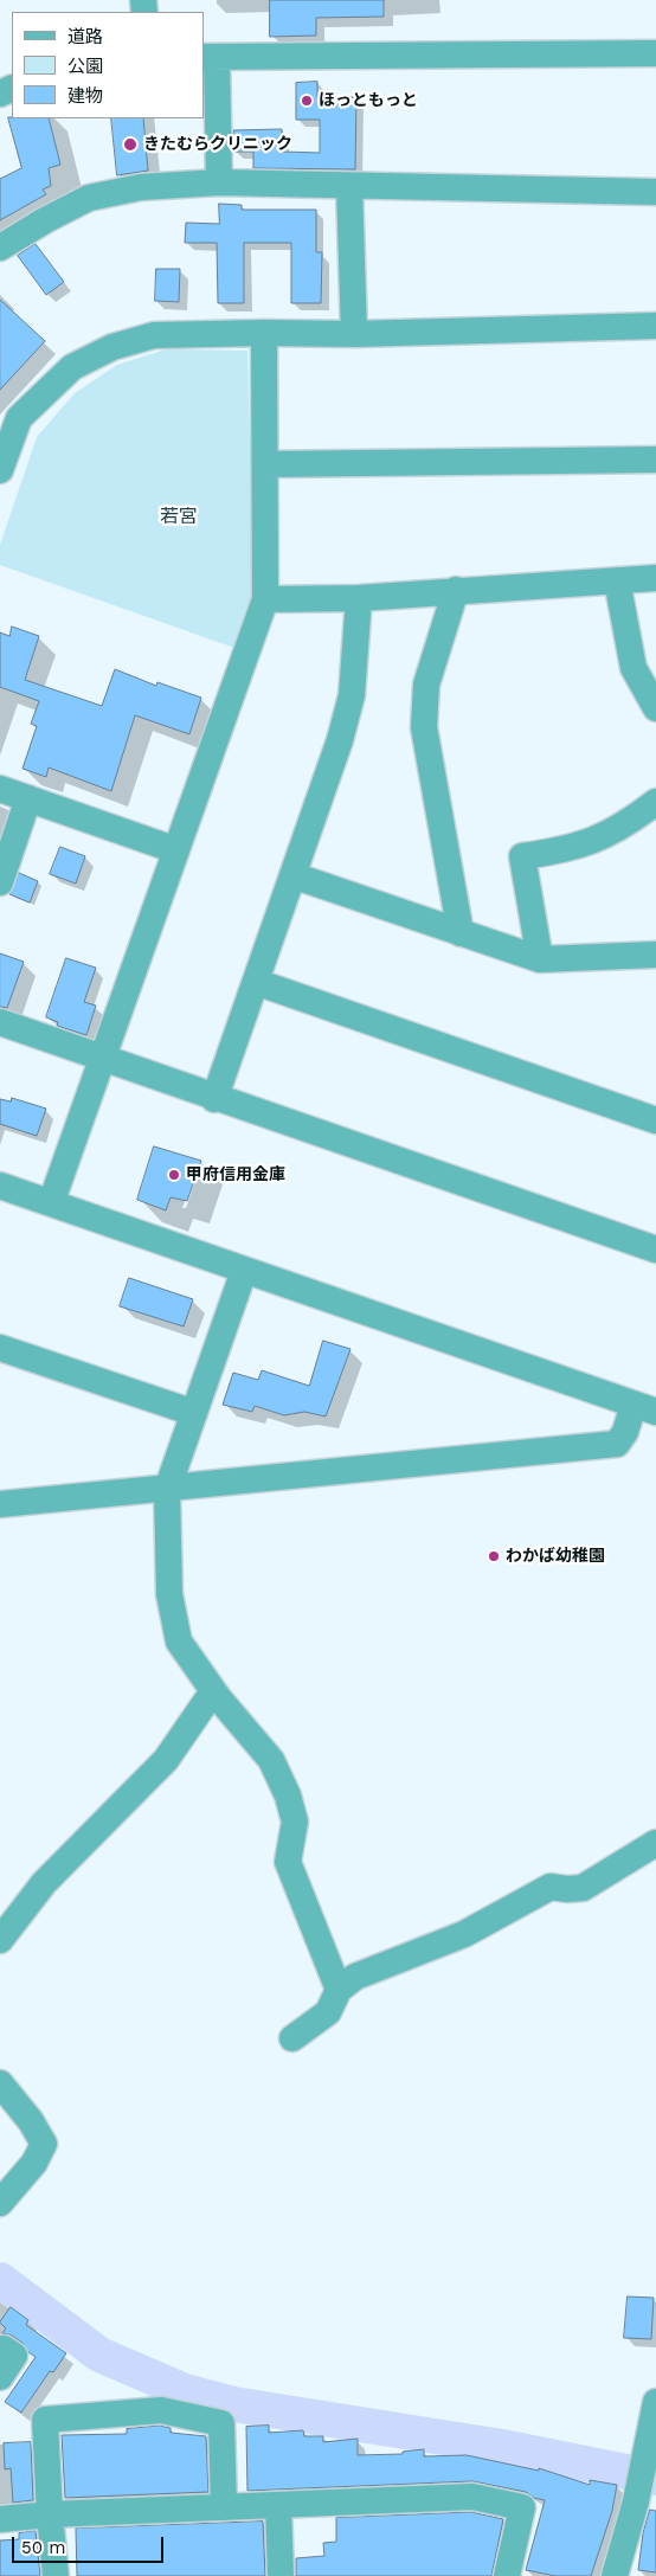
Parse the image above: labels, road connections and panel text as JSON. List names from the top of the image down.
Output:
{
  "districts": ["若宮"],
  "places": [
    "ほっともっと",
    "きたむらクリニック",
    "甲府信用金庫",
    "わかば幼稚園"
  ],
  "legend": ["道路", "公園", "建物"],
  "scale_bar": "50 m"
}
